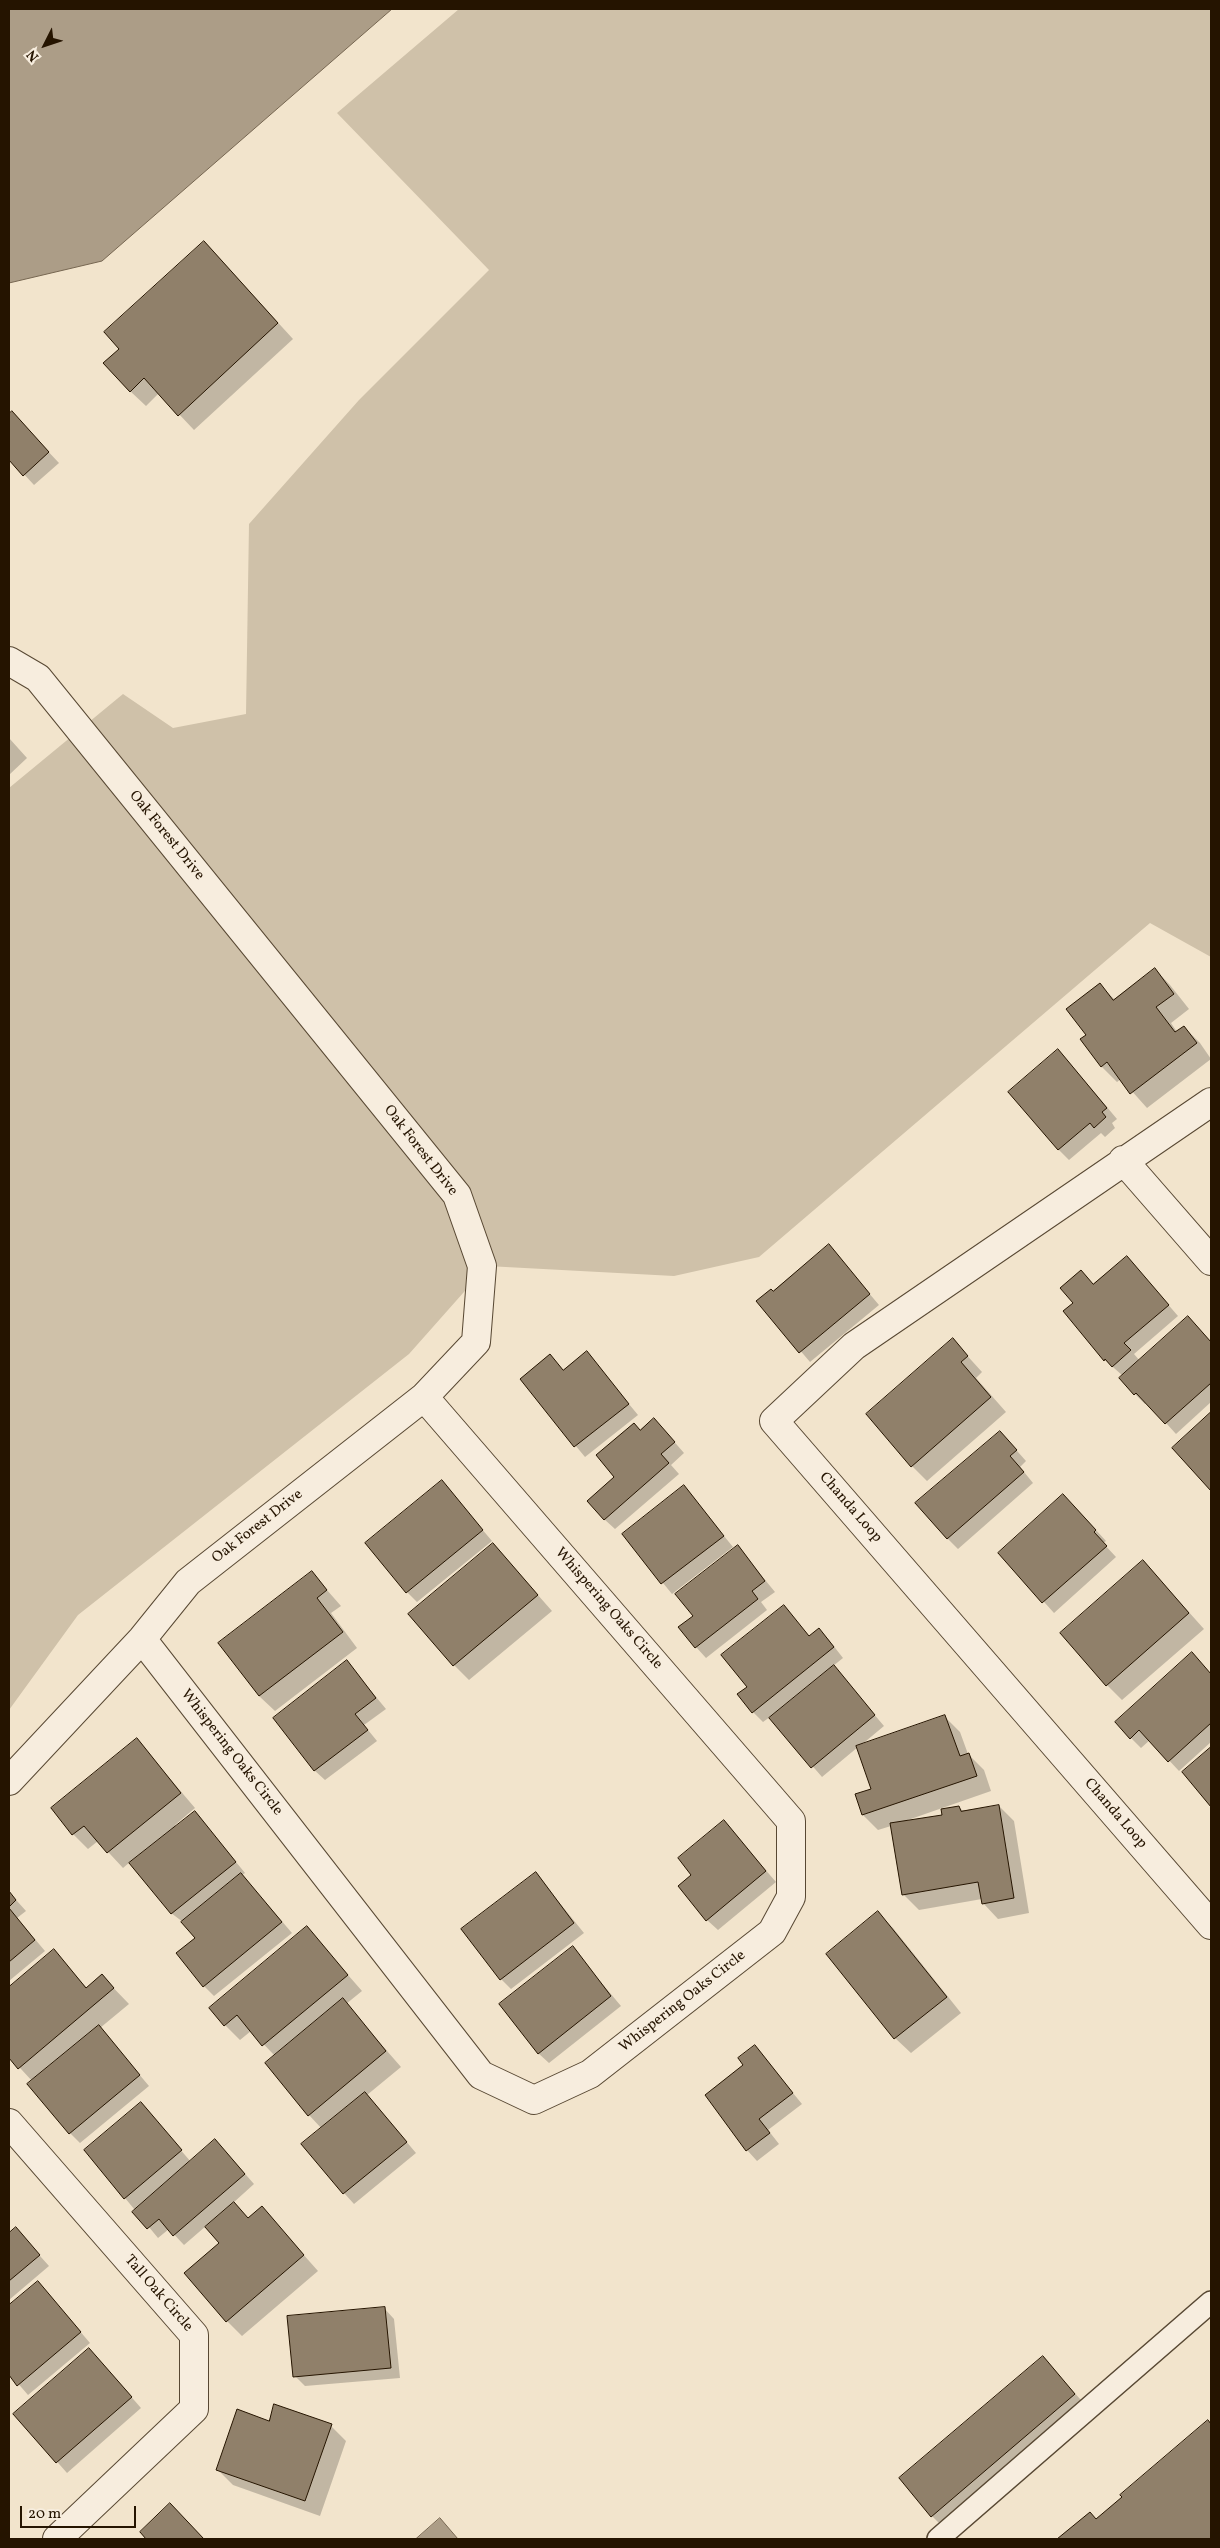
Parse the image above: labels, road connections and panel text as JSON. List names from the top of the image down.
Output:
{
  "streets": {
    "street": [
      "Oak Forest Drive",
      "Chanda Loop",
      "Whispering Oaks Circle",
      "Tall Oak Circle"
    ]
  },
  "crossings": [
    ["Oak Forest Drive", "Whispering Oaks Circle"]
  ],
  "scale_bar": "20 m",
  "north": "bottom left"
}
